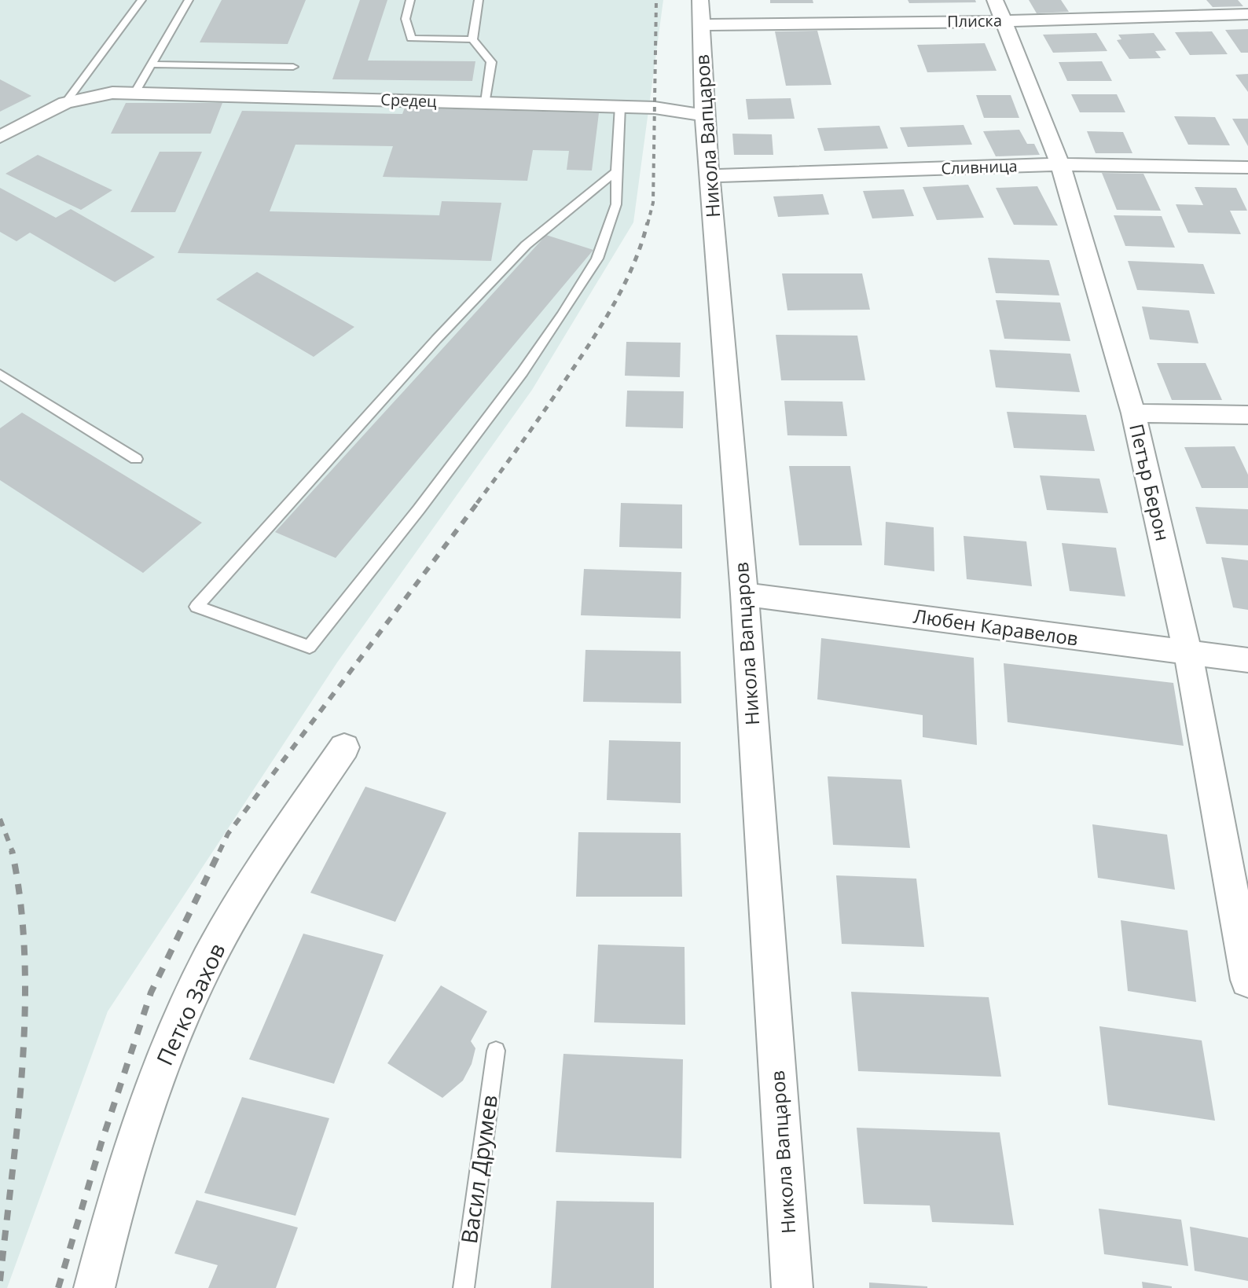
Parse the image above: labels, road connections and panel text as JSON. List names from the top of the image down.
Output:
{
  "streets": {
    "street": [
      "Плиска",
      "Средец",
      "Никола Вапцаров",
      "Сливница",
      "Петър Берон",
      "Любен Каравелов",
      "Петко Захов"
    ],
    "lane": ["Васил Друмев"]
  },
  "crossings": [
    ["Плиска", "Никола Вапцаров"],
    ["Плиска", "Петър Берон"],
    ["Средец", "Никола Вапцаров"],
    ["Никола Вапцаров", "Сливница"],
    ["Никола Вапцаров", "Любен Каравелов"],
    ["Сливница", "Петър Берон"],
    ["Петър Берон", "Любен Каравелов"]
  ]
}
